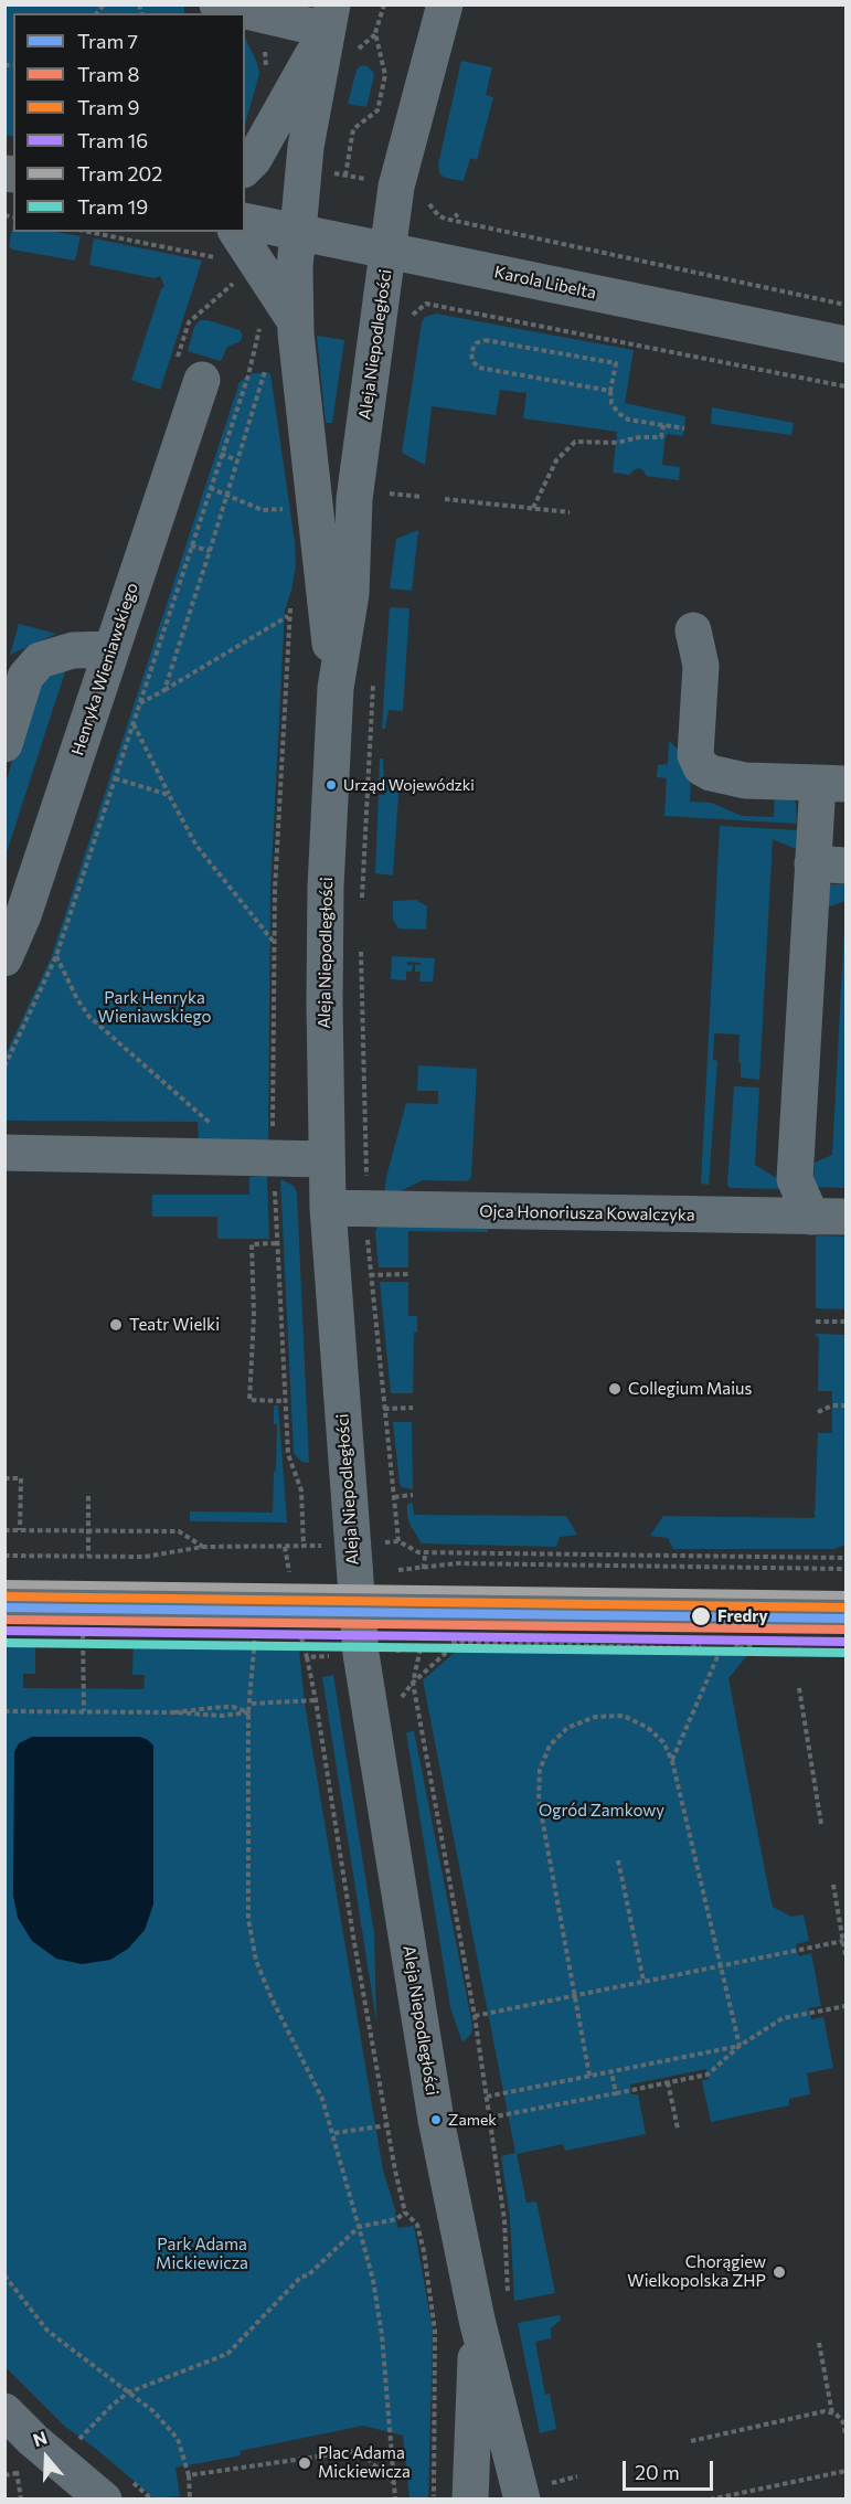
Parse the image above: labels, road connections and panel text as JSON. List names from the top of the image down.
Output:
{
  "streets": {
    "street": [
      "Karola Libelta",
      "Aleja Niepodległości",
      "Henryka Wieniawskiego",
      "Ojca Honoriusza Kowalczyka"
    ]
  },
  "crossings": [
    ["Karola Libelta", "Aleja Niepodległości"],
    ["Aleja Niepodległości", "Ojca Honoriusza Kowalczyka"]
  ],
  "parks": ["Park Henryka Wieniawskiego", "Ogród Zamkowy", "Park Adama Mickiewicza"],
  "places": [
    "Urząd Wojewódzki",
    "Teatr Wielki",
    "Collegium Maius",
    "Fredry",
    "Zamek",
    "Chorągiew Wielkopolska ZHP",
    "Plac Adama Mickiewicza"
  ],
  "lines": [
    "tram line 202",
    "tram line 9",
    "tram line 7",
    "tram line 8",
    "tram line 16",
    "tram line 19"
  ],
  "legend": [
    "Tram 7",
    "Tram 8",
    "Tram 9",
    "Tram 16",
    "Tram 202",
    "Tram 19"
  ],
  "scale_bar": "20 m",
  "north": "top"
}
